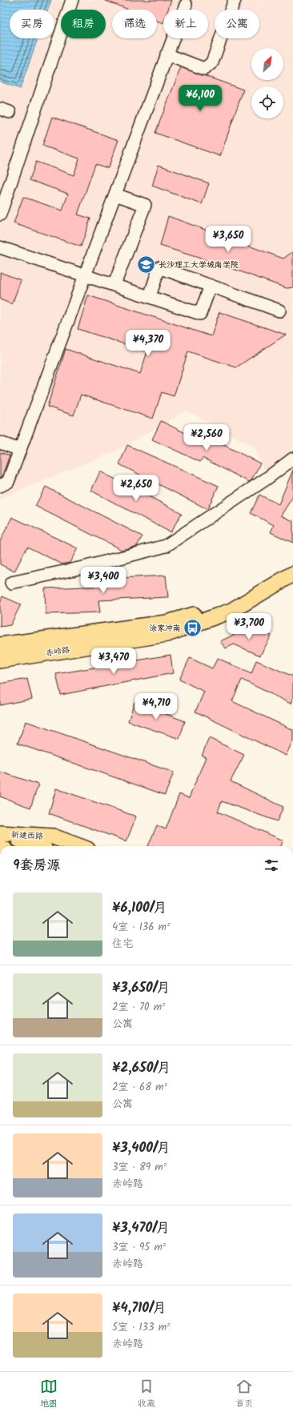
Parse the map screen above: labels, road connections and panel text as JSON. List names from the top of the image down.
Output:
{
  "streets": {
    "main road": ["赤岭路", "新建西路"]
  },
  "places": {
    "school or university": ["长沙理工大学城南学院"],
    "bus stop": ["涂家冲南"]
  },
  "north": "top right",
  "page": {
    "chip": [
      "买房",
      "租房",
      "筛选",
      "新上",
      "公寓"
    ],
    "price": [
      "¥6,100",
      "¥3,650",
      "¥4,370",
      "¥2,560",
      "¥2,650",
      "¥3,400",
      "¥3,700",
      "¥3,470",
      "¥4,710"
    ],
    "heading": "9套房源",
    "list": [
      {
        "name": "¥6,100/月",
        "note": "4室 · 136 m² · 住宅"
      },
      {
        "name": "¥3,650/月",
        "note": "2室 · 70 m² · 公寓"
      },
      {
        "name": "¥2,650/月",
        "note": "2室 · 68 m² · 公寓"
      },
      {
        "name": "¥3,400/月",
        "note": "3室 · 89 m² · 赤岭路"
      },
      {
        "name": "¥3,470/月",
        "note": "3室 · 95 m² · 赤岭路"
      },
      {
        "name": "¥4,710/月",
        "note": "5室 · 133 m² · 赤岭路"
      }
    ],
    "tabs": ["地图", "收藏", "首页"]
  }
}
